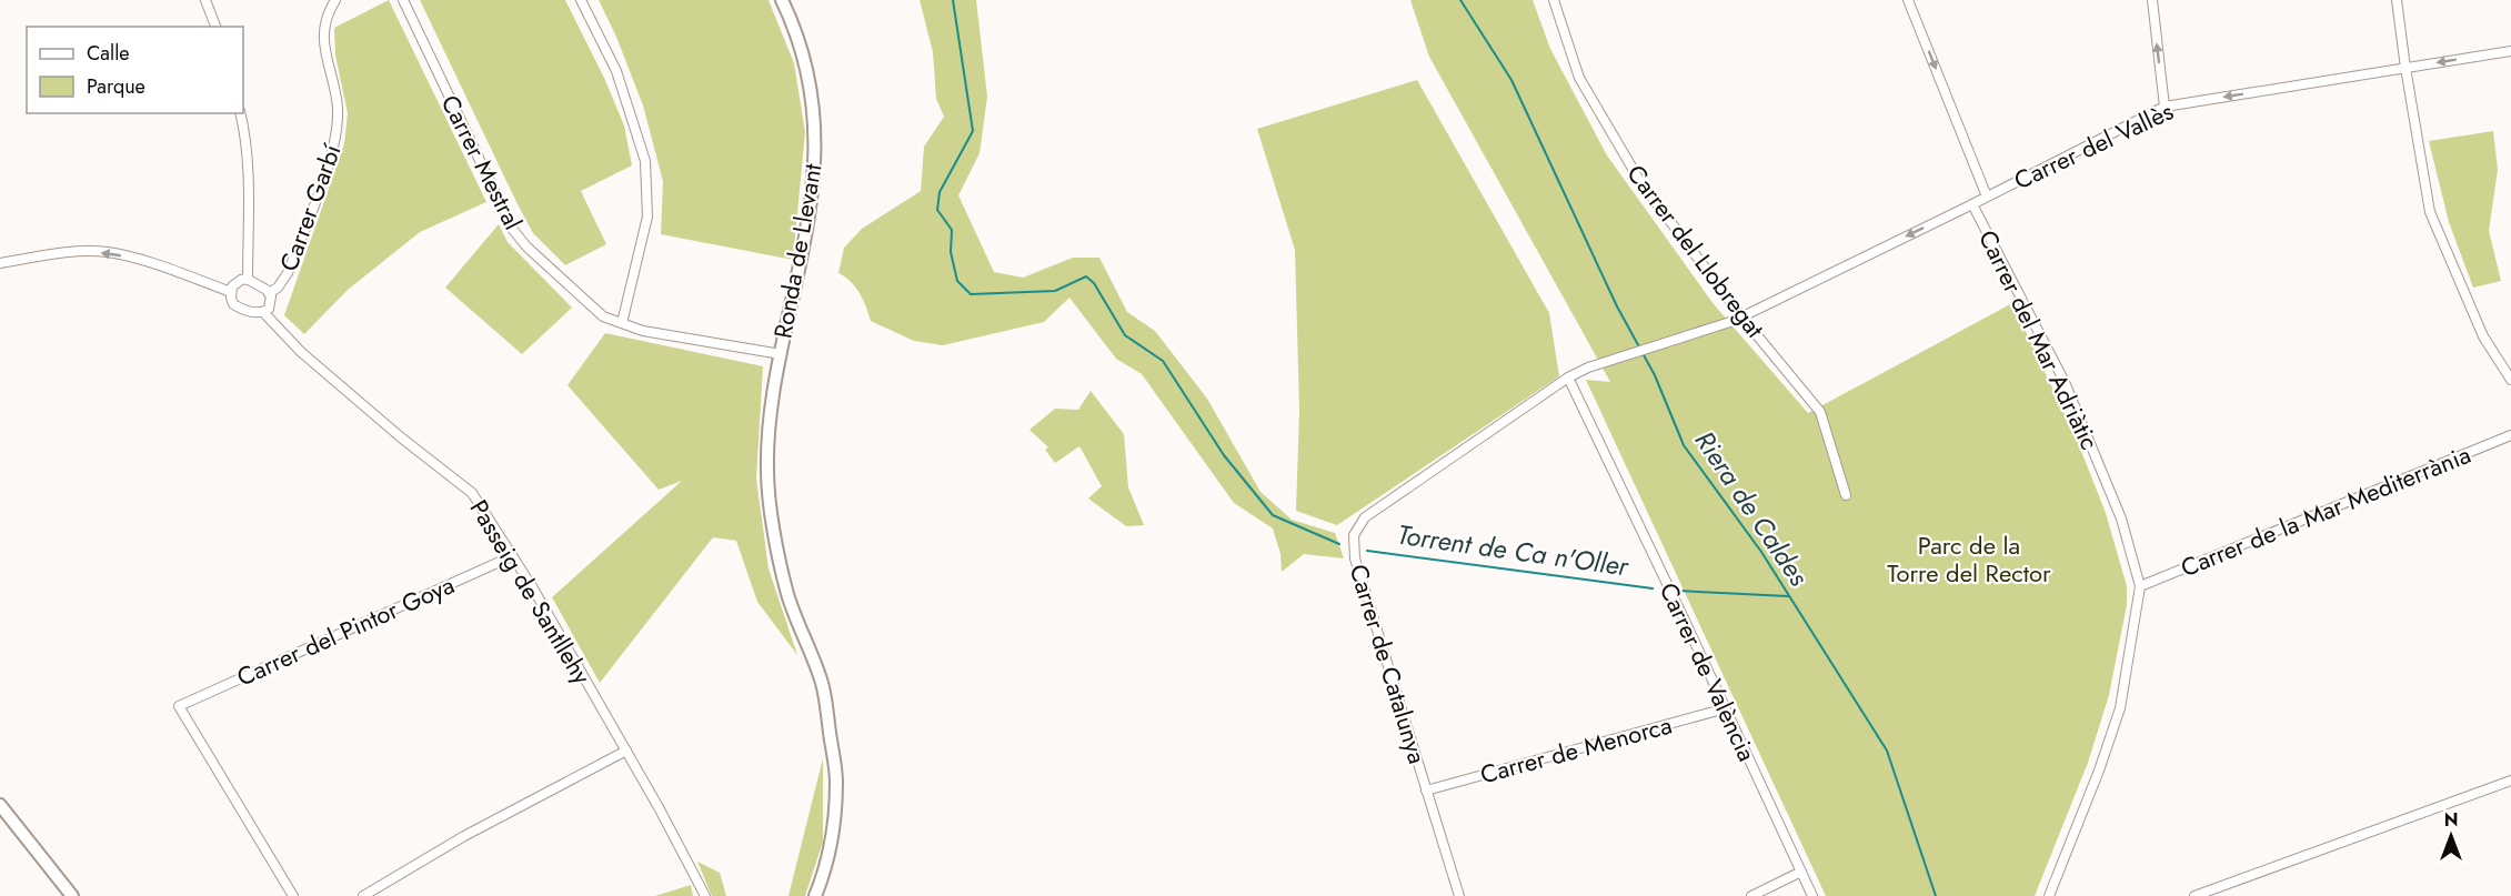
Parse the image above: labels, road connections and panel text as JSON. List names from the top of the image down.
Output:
{
  "streets": {
    "main road": ["Ronda de Llevant"],
    "street": [
      "Carrer del Vallès",
      "Carrer Mestral",
      "Carrer Garbí",
      "Carrer del Llobregat",
      "Carrer del Mar Adriàtic",
      "Carrer de la Mar Mediterrània",
      "Passeig de Santllehy",
      "Carrer del Pintor Goya",
      "Carrer de Catalunya",
      "Carrer de València",
      "Carrer de Menorca"
    ]
  },
  "crossings": [
    ["Carrer del Vallès", "Carrer del Llobregat"],
    ["Carrer del Vallès", "Carrer del Mar Adriàtic"],
    ["Carrer del Vallès", "Carrer de Catalunya"],
    ["Carrer Mestral", "Ronda de Llevant"],
    ["Carrer Garbí", "Passeig de Santllehy"],
    ["Carrer del Mar Adriàtic", "Carrer de la Mar Mediterrània"],
    ["Passeig de Santllehy", "Carrer del Pintor Goya"],
    ["Carrer de Catalunya", "Carrer de València"],
    ["Carrer de Catalunya", "Carrer de Menorca"],
    ["Carrer de València", "Carrer de Menorca"]
  ],
  "one_way": ["Carrer del Vallès"],
  "water": ["Riera de Caldes", "Torrent de Ca n'Oller"],
  "parks": ["Parc de la Torre del Rector"],
  "legend": ["Calle", "Parque"],
  "north": "top"
}
